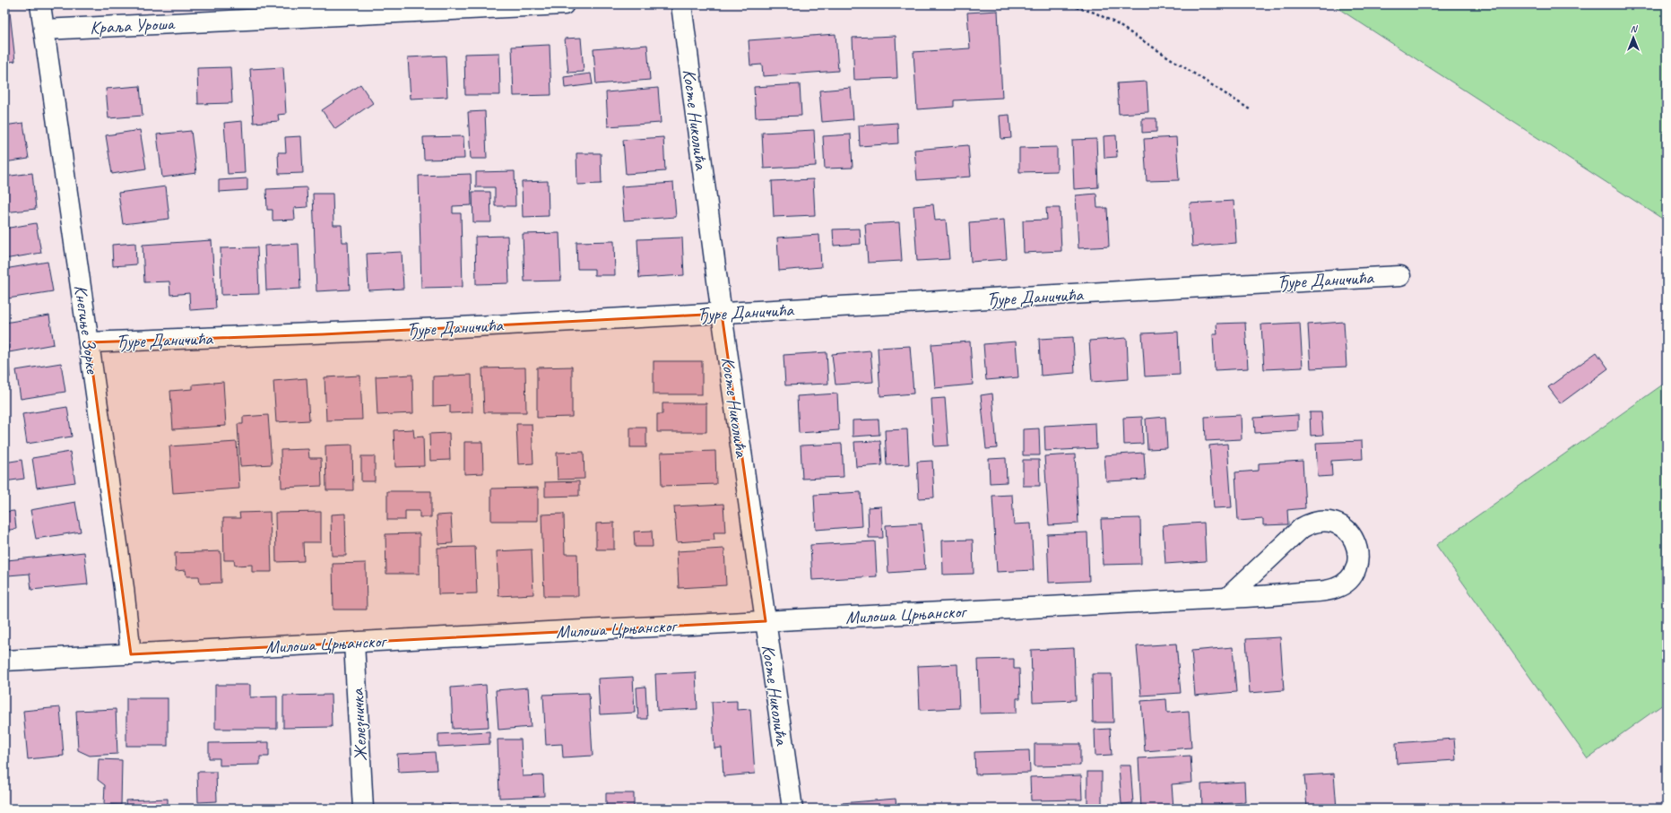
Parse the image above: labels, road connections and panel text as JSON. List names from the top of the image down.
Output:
{
  "streets": {
    "street": [
      "Краља Уроша",
      "Косте Николића",
      "Ђуре Даничића",
      "Кнегиње Зорке",
      "Милоша Црњанског",
      "Железничка"
    ]
  },
  "crossings": [
    ["Краља Уроша", "Кнегиње Зорке"],
    ["Косте Николића", "Ђуре Даничића"],
    ["Косте Николића", "Милоша Црњанског"],
    ["Ђуре Даничића", "Кнегиње Зорке"],
    ["Кнегиње Зорке", "Милоша Црњанског"],
    ["Милоша Црњанског", "Железничка"]
  ],
  "north": "top"
}
